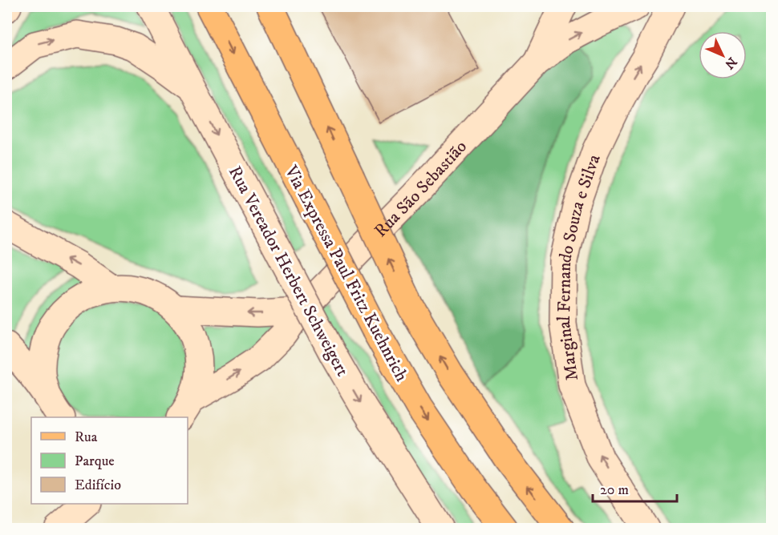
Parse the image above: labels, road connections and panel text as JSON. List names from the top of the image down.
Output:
{
  "streets": {
    "main road": ["Via Expressa Paul Fritz Kuehnrich"],
    "street": ["Rua São Sebastião", "Marginal Fernando Souza e Silva", "Rua Vereador Herbert Schweigert"]
  },
  "one_way": ["Rua São Sebastião", "Marginal Fernando Souza e Silva", "Rua Vereador Herbert Schweigert"],
  "legend": ["Rua", "Parque", "Edifício"],
  "scale_bar": "20 m",
  "north": "bottom right"
}
